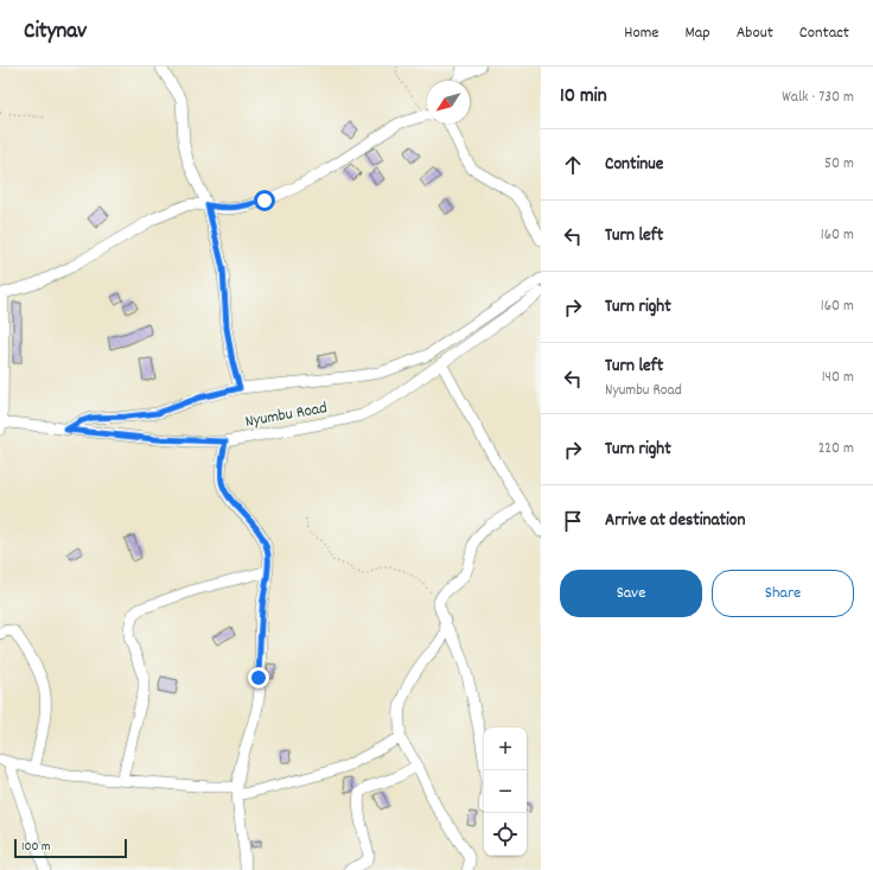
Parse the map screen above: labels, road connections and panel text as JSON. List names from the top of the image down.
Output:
{
  "streets": {
    "street": ["Nyumbu Road"]
  },
  "scale_bar": "100 m",
  "north": "bottom left",
  "page": {
    "header": "Citynav",
    "nav": [
      "Home",
      "Map",
      "About",
      "Contact"
    ],
    "heading": ["10 min", "Walk · 730 m"],
    "list": [
      ["Continue", "50 m"],
      ["Turn left", "160 m"],
      ["Turn right", "160 m"],
      ["Turn left", "Nyumbu Road", "140 m"],
      ["Turn right", "220 m"],
      "Arrive at destination"
    ],
    "buttons": ["Save", "Share"],
    "map_buttons": ["+", "−"],
    "scale": "100 m"
  }
}
